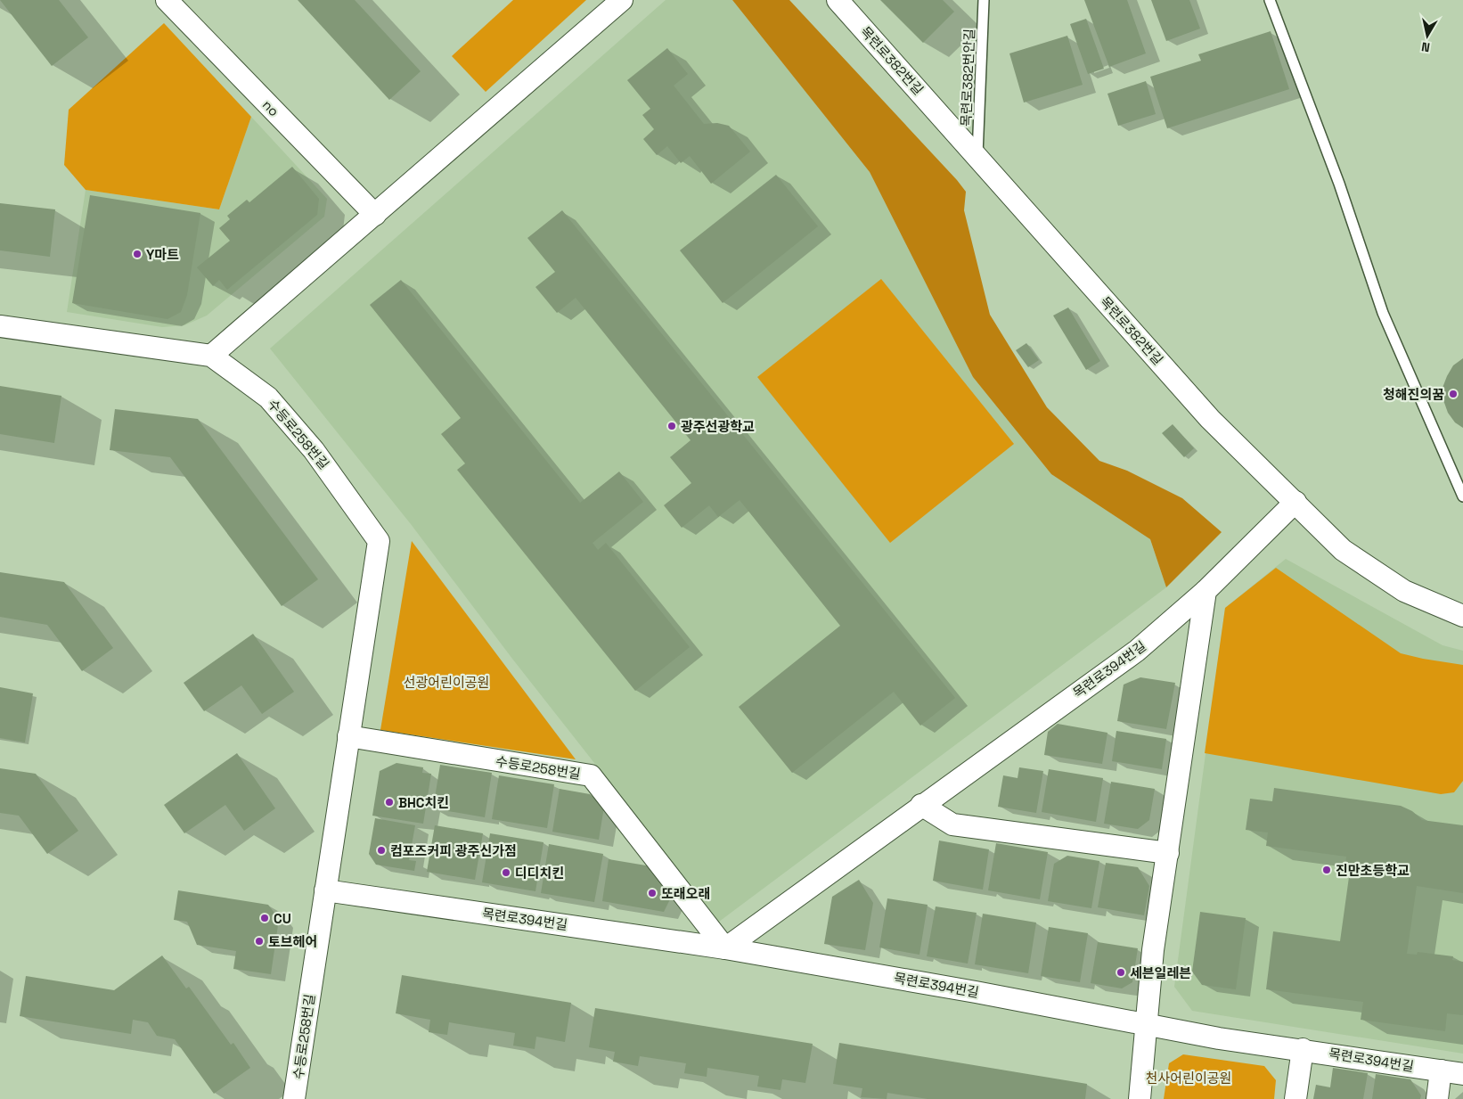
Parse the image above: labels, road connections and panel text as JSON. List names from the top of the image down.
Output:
{
  "streets": {
    "street": [
      "목련로382번길",
      "no",
      "수등로258번길",
      "목련로394번길"
    ],
    "lane": ["목련로382번안길"]
  },
  "crossings": [
    ["목련로382번길", "목련로382번안길"],
    ["목련로382번길", "목련로394번길"],
    ["수등로258번길", "목련로394번길"]
  ],
  "parks": ["선광어린이공원", "천사어린이공원"],
  "places": [
    "Y마트",
    "청해진의꿈",
    "광주선광학교",
    "BHC치킨",
    "컴포즈커피 광주신가점",
    "진만초등학교",
    "디디치킨",
    "또래오래",
    "CU",
    "토브헤어",
    "세븐일레븐"
  ],
  "north": "bottom"
}
